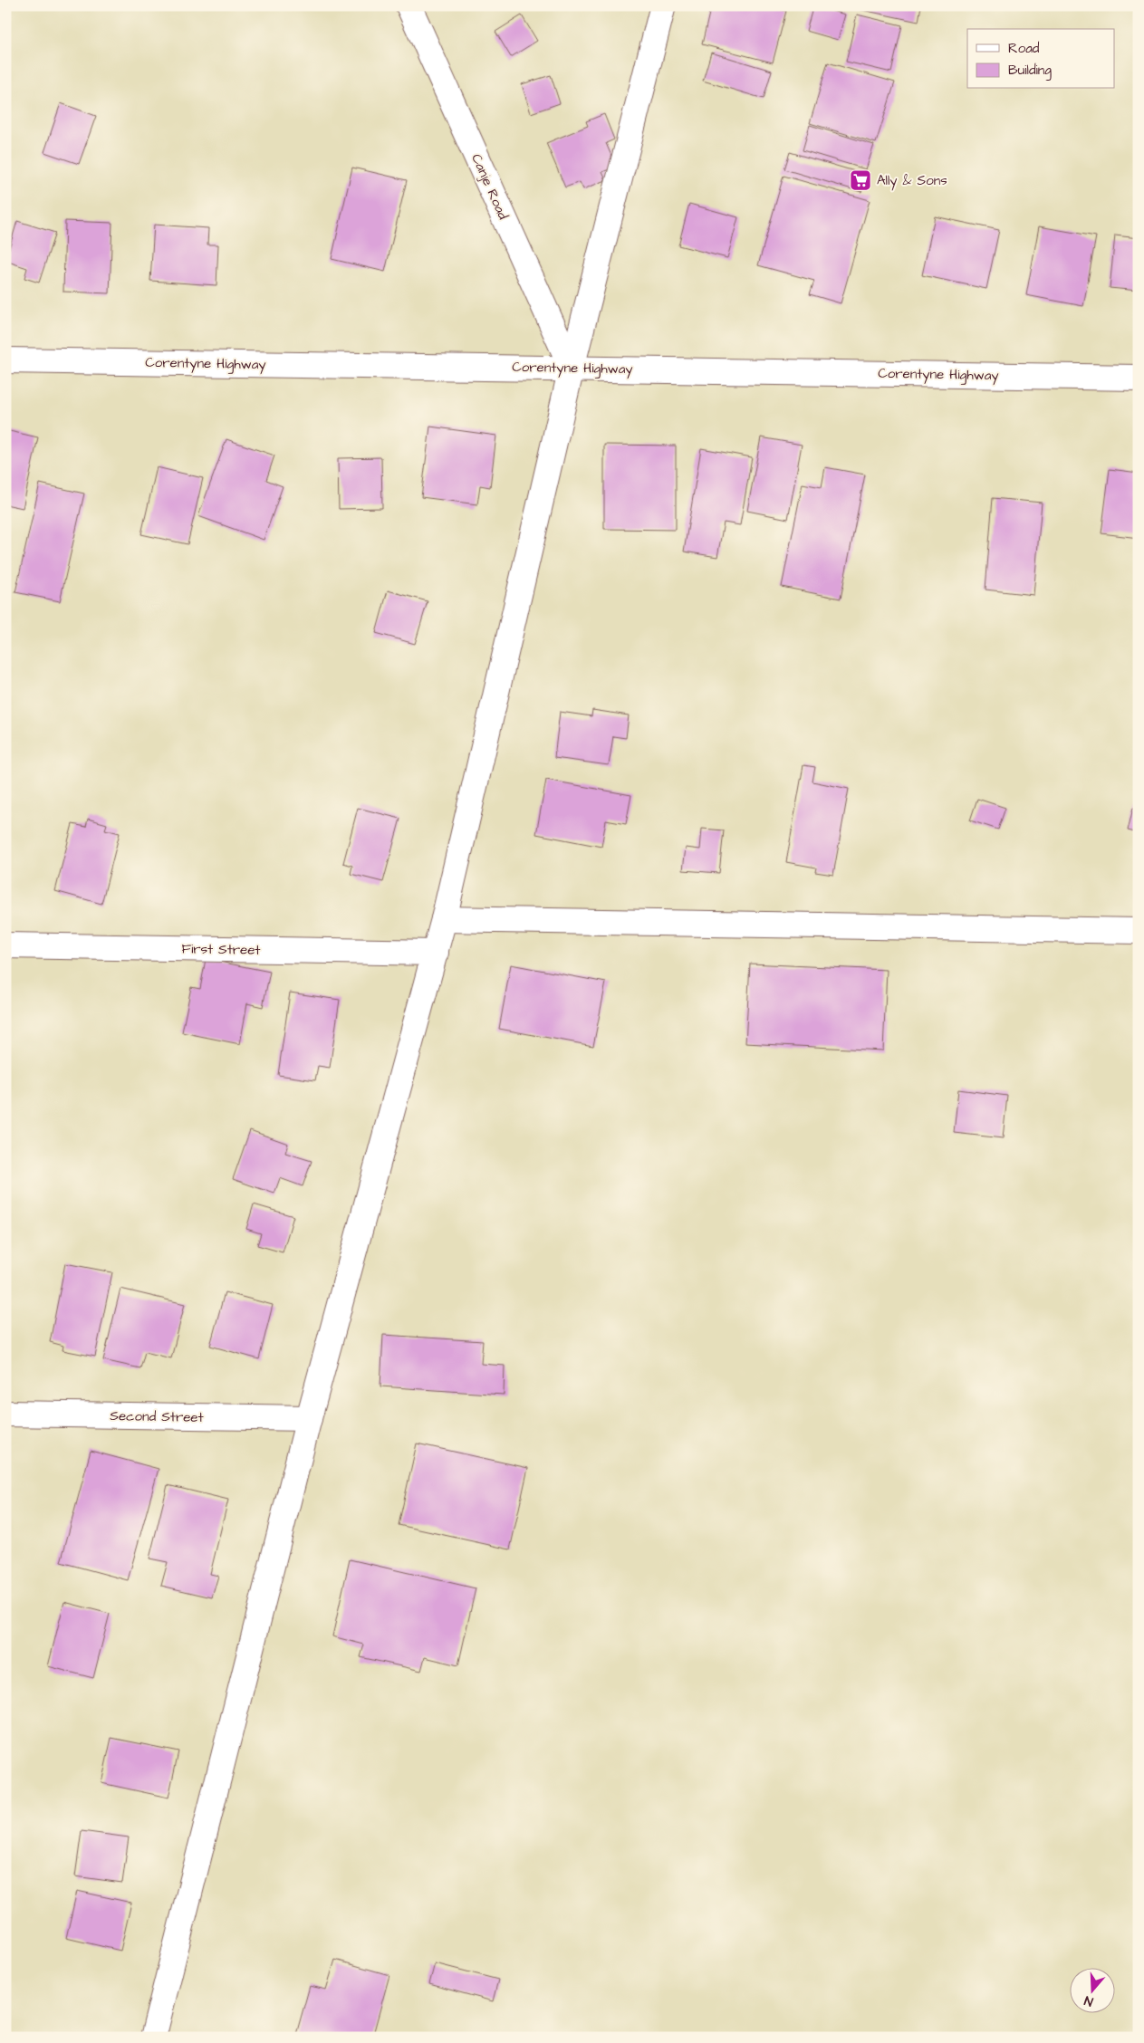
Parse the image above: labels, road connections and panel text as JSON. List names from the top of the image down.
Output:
{
  "streets": {
    "street": [
      "Canje Road",
      "Corentyne Highway",
      "First Street",
      "Second Street"
    ]
  },
  "crossings": [
    ["Canje Road", "Corentyne Highway"]
  ],
  "places": {
    "supermarket": ["Ally & Sons"]
  },
  "legend": ["Road", "Building"],
  "north": "bottom"
}
